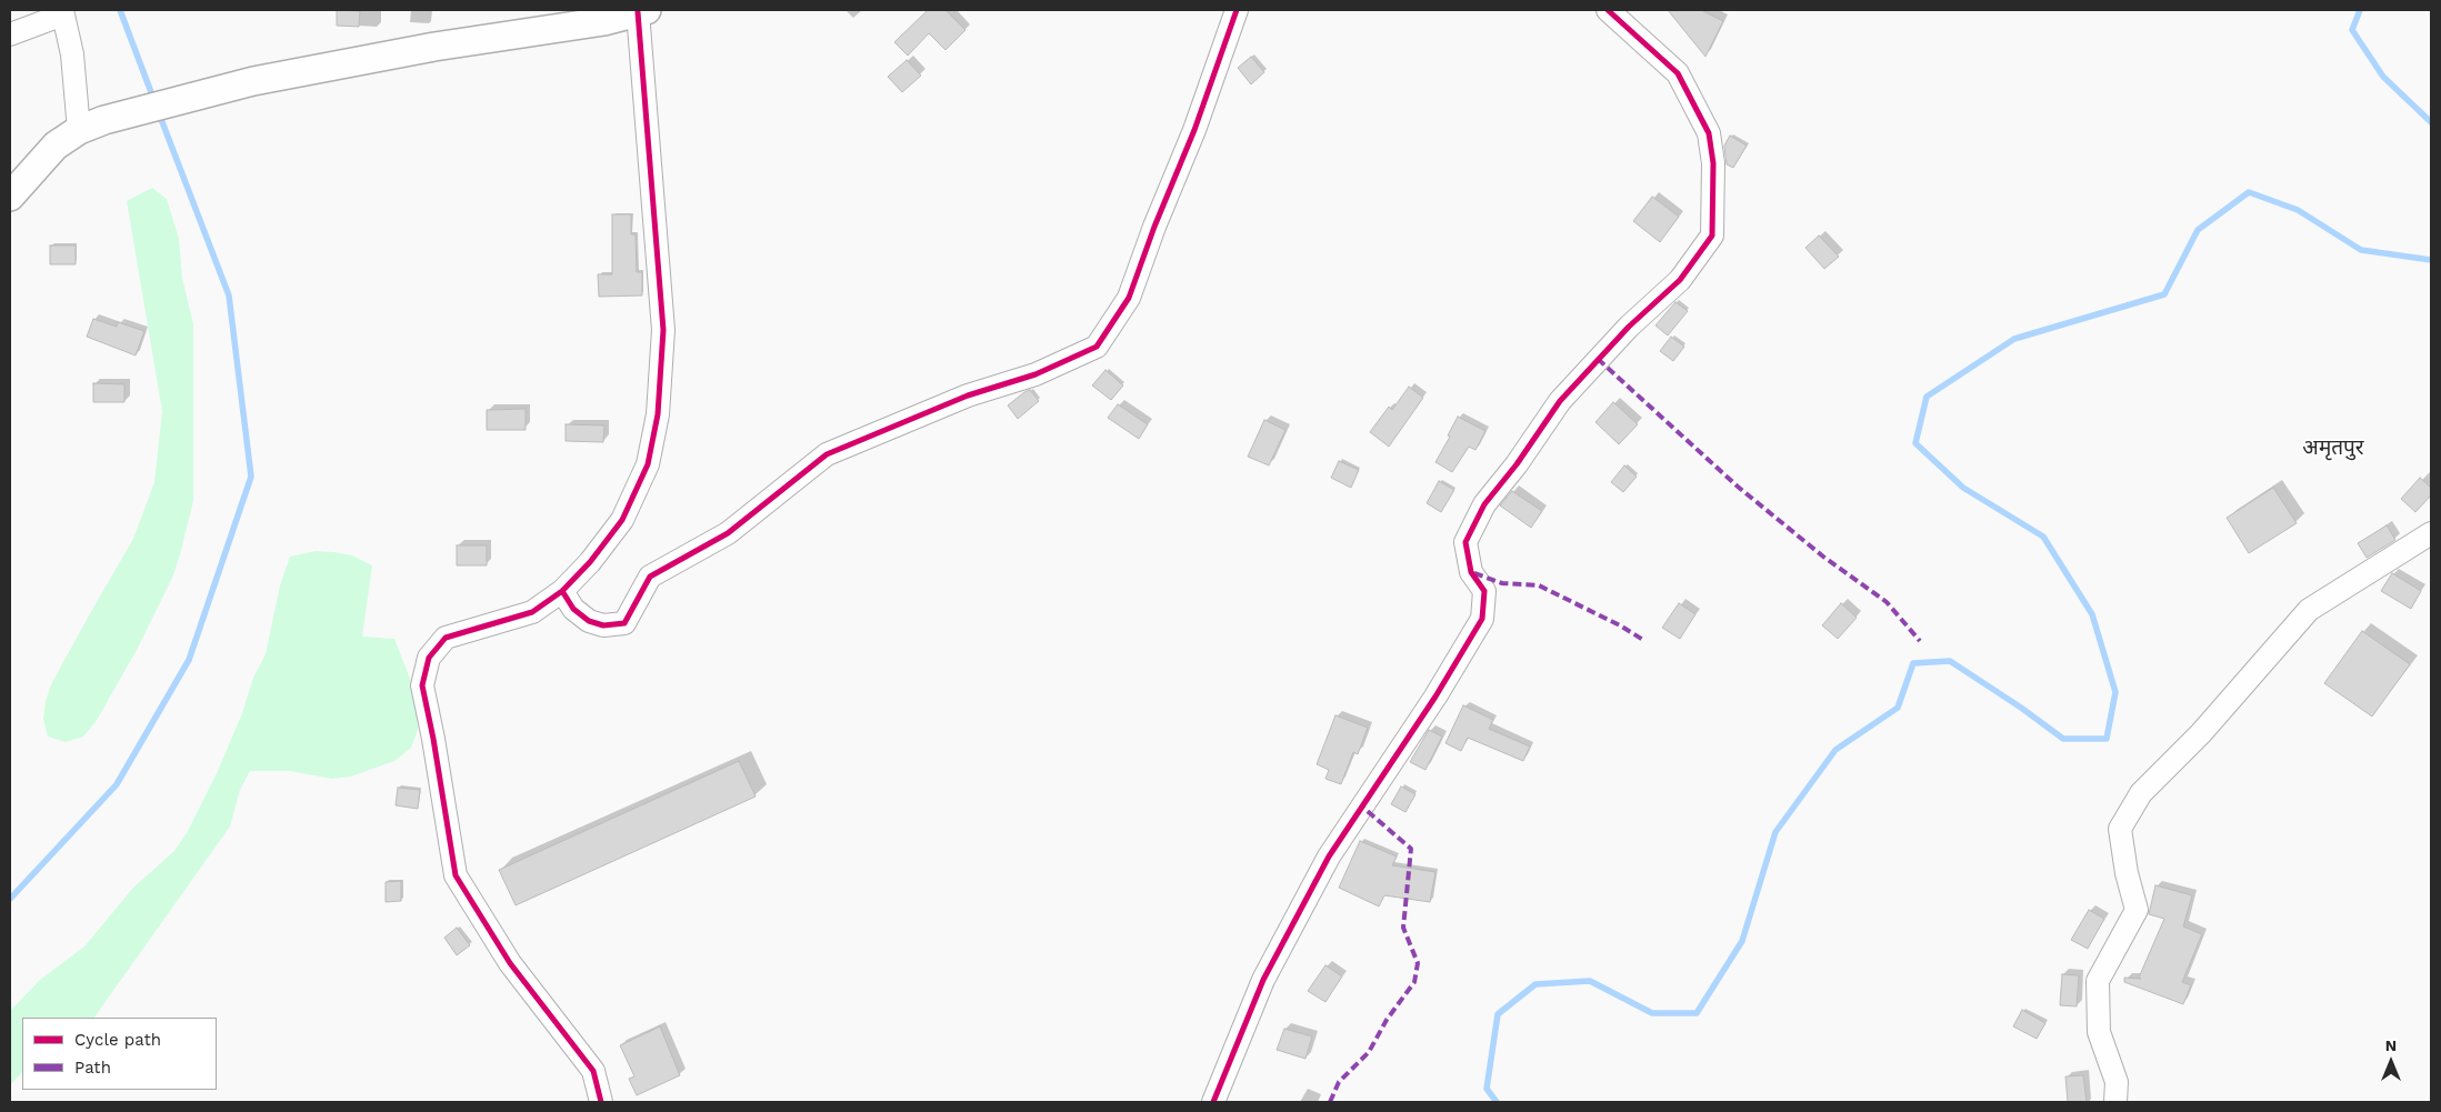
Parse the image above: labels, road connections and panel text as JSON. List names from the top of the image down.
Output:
{
  "districts": ["अमृतपुर"],
  "legend": ["Cycle path", "Path"],
  "north": "top"
}
